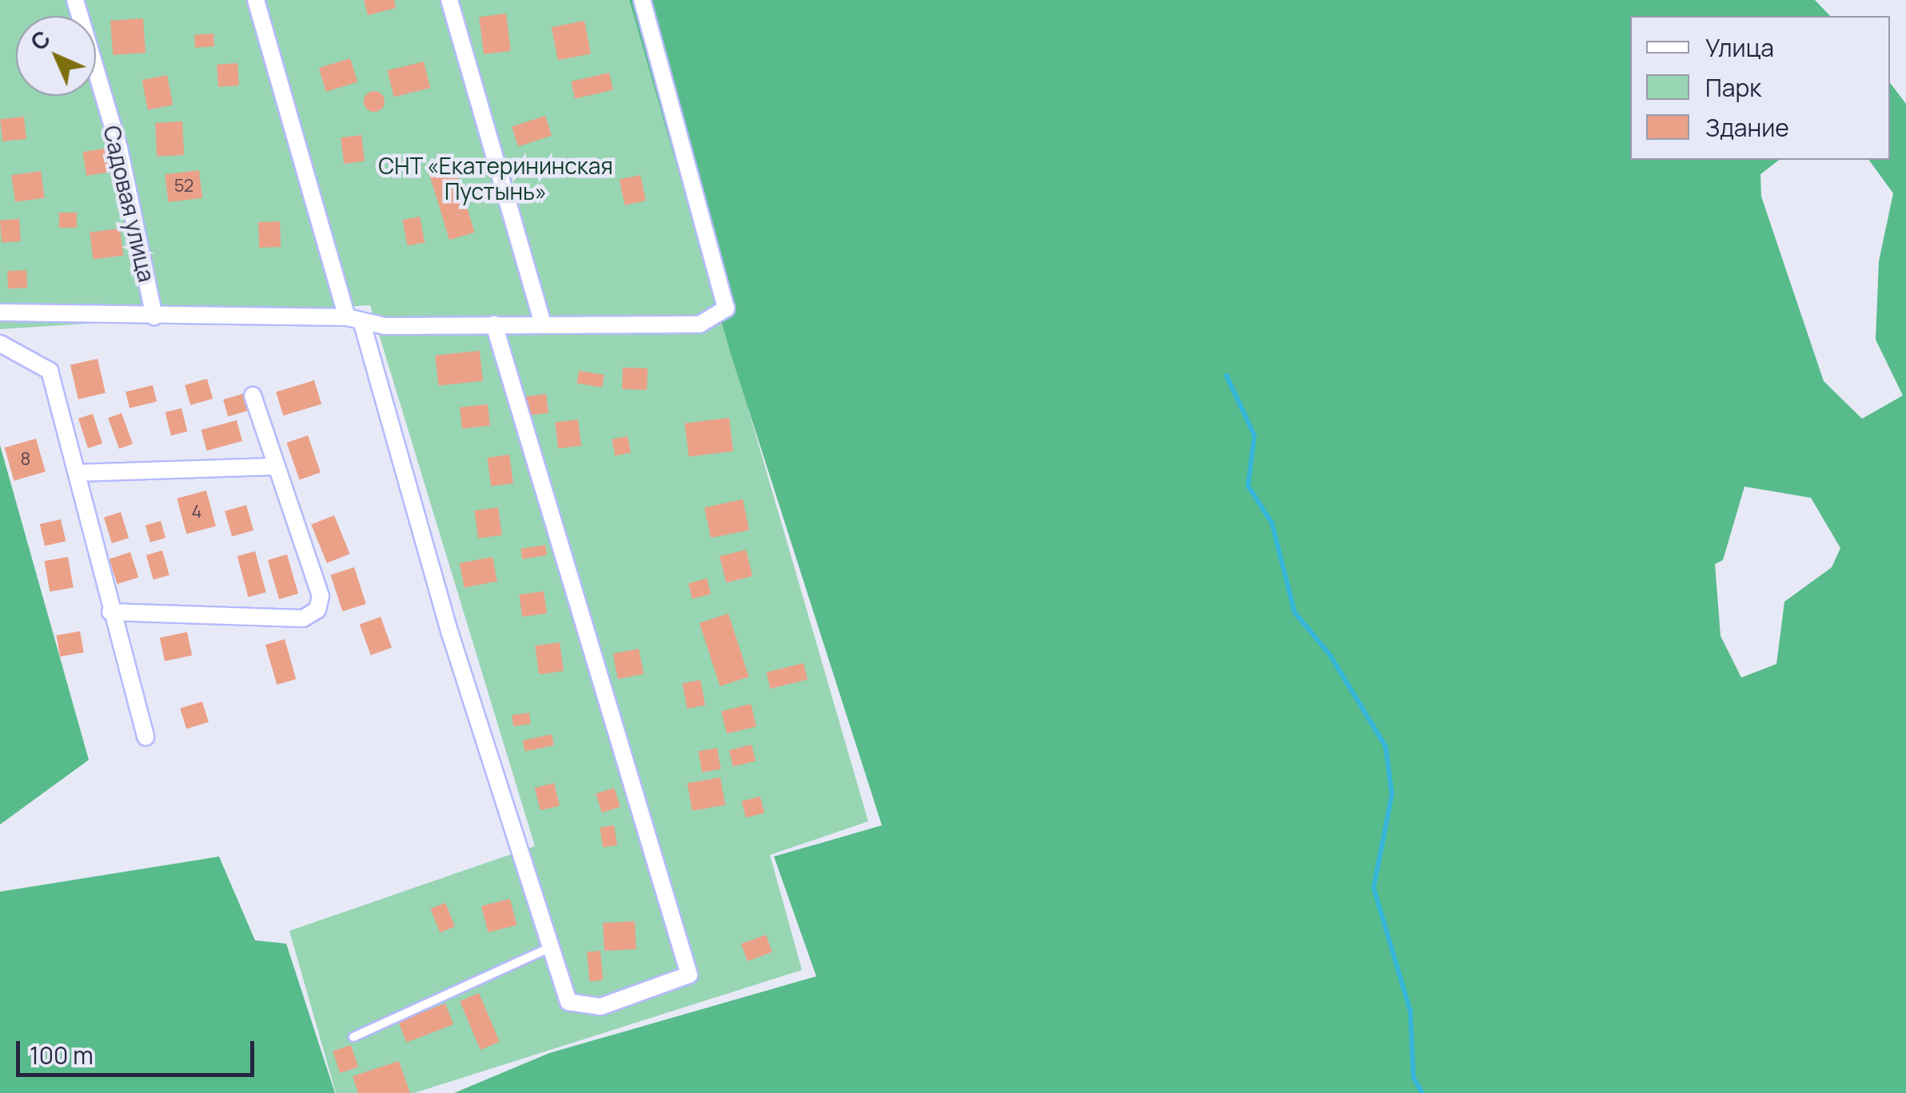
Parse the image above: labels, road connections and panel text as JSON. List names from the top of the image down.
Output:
{
  "streets": {
    "street": ["Садовая улица"]
  },
  "parks": ["СНТ «Екатерининская Пустынь»"],
  "house_numbers": ["52", "8", "4"],
  "legend": ["Улица", "Парк", "Здание"],
  "scale_bar": "100 m",
  "north": "top left"
}
